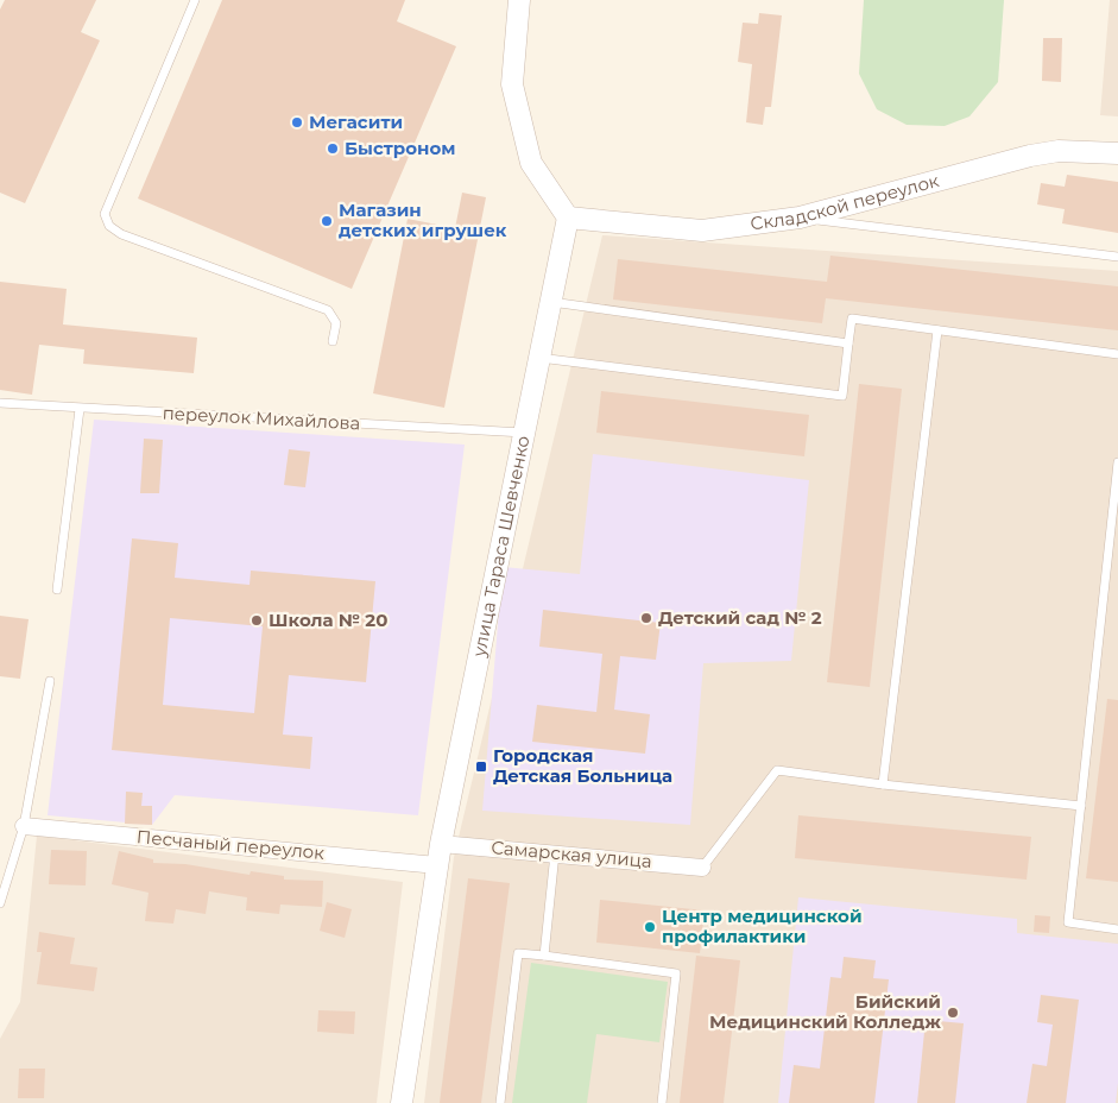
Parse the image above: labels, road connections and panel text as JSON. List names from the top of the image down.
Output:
{
  "streets": {
    "street": [
      "Складской переулок",
      "улица Тараса Шевченко",
      "Песчаный переулок",
      "Самарская улица"
    ],
    "lane": ["переулок Михайлова"]
  },
  "crossings": [
    ["Складской переулок", "улица Тараса Шевченко"],
    ["переулок Михайлова", "улица Тараса Шевченко"],
    ["улица Тараса Шевченко", "Песчаный переулок"],
    ["улица Тараса Шевченко", "Самарская улица"]
  ],
  "places": {
    "other": [
      "Мегасити",
      "Быстроном",
      "Магазин детских игрушек",
      "Детский сад № 2",
      "Школа № 20",
      "Центр медицинской профилактики",
      "Бийский Медицинский Колледж"
    ],
    "transit": ["Городская Детская Больница"]
  }
}
